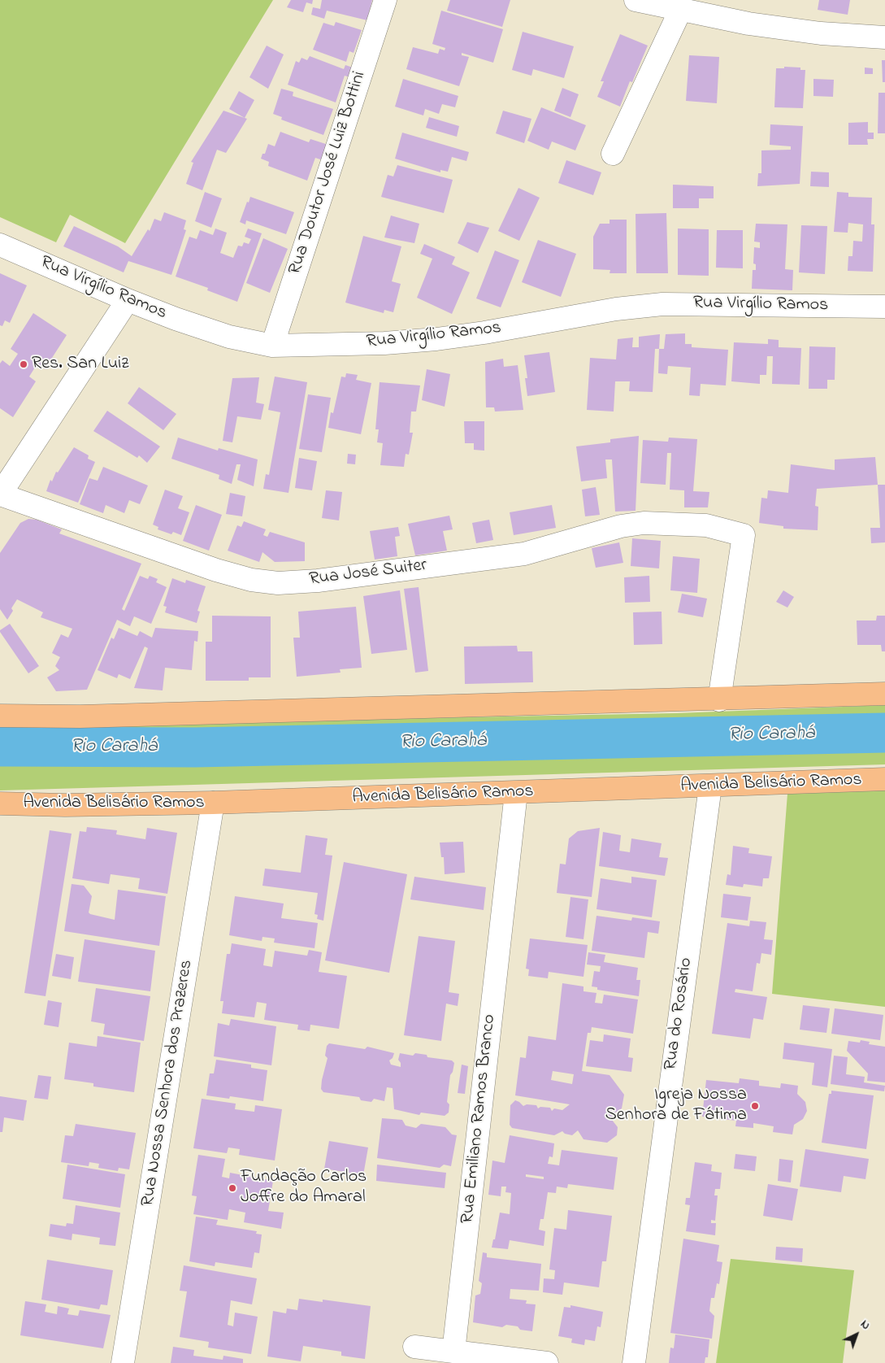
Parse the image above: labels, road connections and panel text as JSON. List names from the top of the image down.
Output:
{
  "streets": {
    "main road": ["Avenida Belisário Ramos"],
    "street": [
      "Rua Doutor José Luiz Bottini",
      "Rua Virgílio Ramos",
      "Rua José Suiter",
      "Rua do Rosário",
      "Rua Nossa Senhora dos Prazeres",
      "Rua Emiliano Ramos Branco"
    ]
  },
  "crossings": [
    ["Rua Doutor José Luiz Bottini", "Rua Virgílio Ramos"],
    ["Avenida Belisário Ramos", "Rua do Rosário"],
    ["Avenida Belisário Ramos", "Rua Nossa Senhora dos Prazeres"],
    ["Avenida Belisário Ramos", "Rua Emiliano Ramos Branco"]
  ],
  "water": ["Rio Carahá"],
  "places": ["Res. San Luiz", "Igreja Nossa Senhora de Fátima", "Fundação Carlos Joffre do Amaral"],
  "north": "top right"
}
